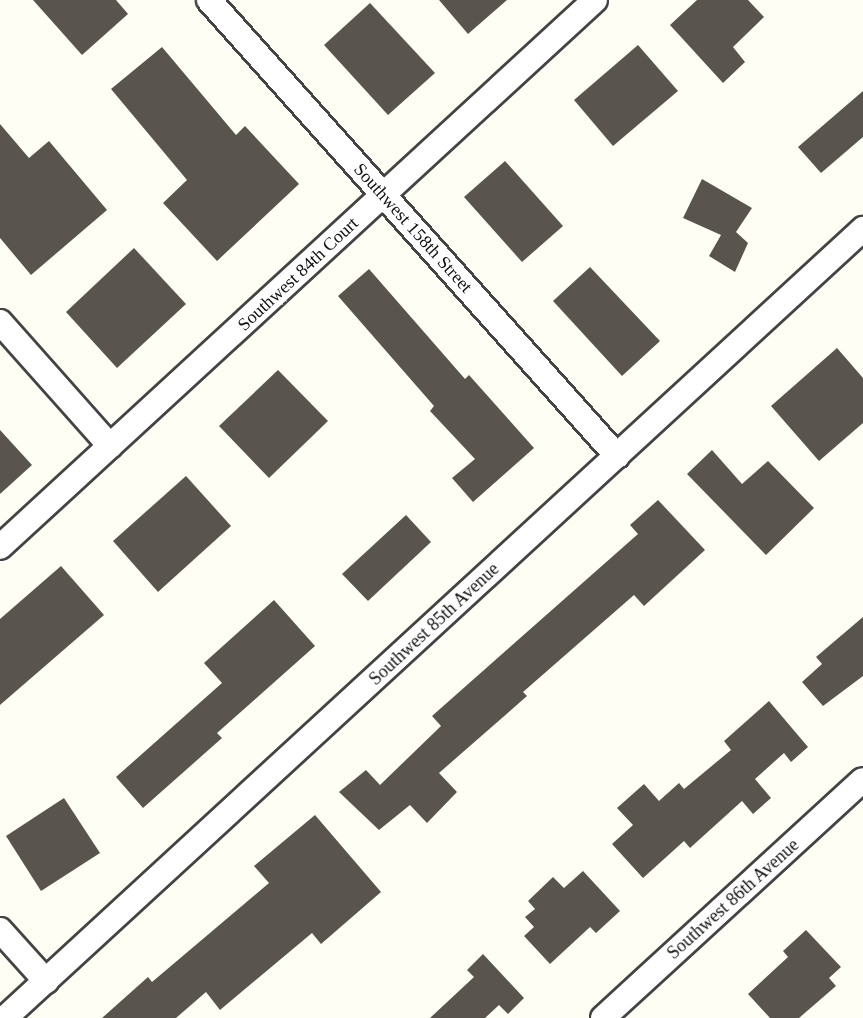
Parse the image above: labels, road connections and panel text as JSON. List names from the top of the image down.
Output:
{
  "streets": {
    "street": [
      "Southwest 158th Street",
      "Southwest 84th Court",
      "Southwest 85th Avenue",
      "Southwest 86th Avenue"
    ]
  },
  "crossings": [
    ["Southwest 158th Street", "Southwest 84th Court"],
    ["Southwest 158th Street", "Southwest 85th Avenue"]
  ]
}
